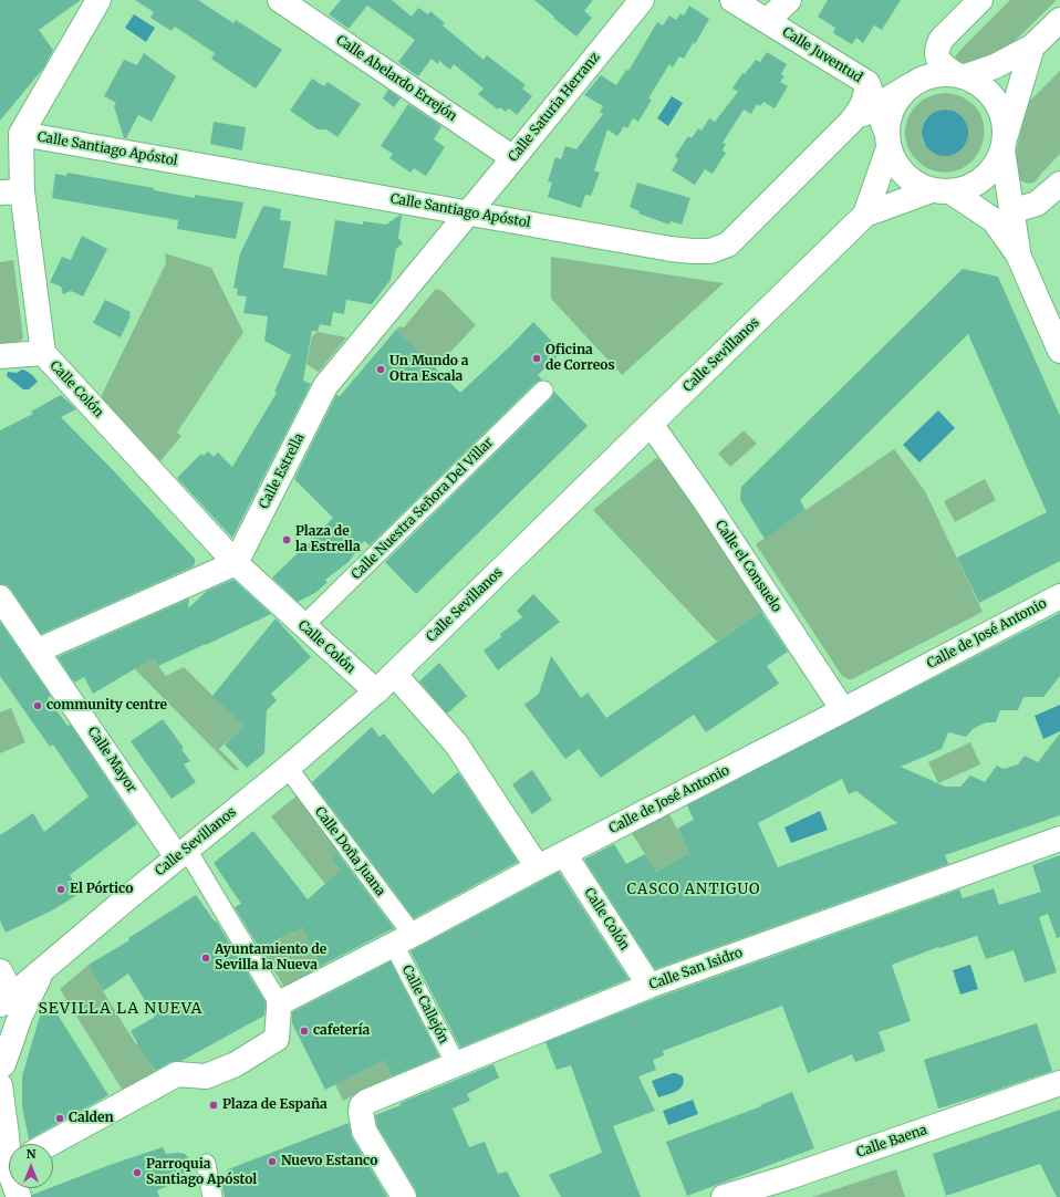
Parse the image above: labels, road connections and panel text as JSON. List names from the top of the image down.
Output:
{
  "streets": {
    "street": [
      "Calle Juventud",
      "Calle Abelardo Errejón",
      "Calle Saturia Herranz",
      "Calle Santiago Apóstol",
      "Calle Sevillanos",
      "Calle Colón",
      "Calle Estrella",
      "Calle Nuestra Señora Del Villar",
      "Calle el Consuelo",
      "Calle de José Antonio",
      "Calle Mayor",
      "Calle Doña Juana",
      "Calle San Isidro",
      "Calle Callejón",
      "Calle Baena"
    ]
  },
  "crossings": [
    ["Calle Juventud", "Calle Santiago Apóstol"],
    ["Calle Juventud", "Calle Sevillanos"],
    ["Calle Abelardo Errejón", "Calle Saturia Herranz"],
    ["Calle Saturia Herranz", "Calle Santiago Apóstol"],
    ["Calle Saturia Herranz", "Calle Estrella"],
    ["Calle Santiago Apóstol", "Calle Sevillanos"],
    ["Calle Santiago Apóstol", "Calle Colón"],
    ["Calle Santiago Apóstol", "Calle Estrella"],
    ["Calle Sevillanos", "Calle Colón"],
    ["Calle Sevillanos", "Calle el Consuelo"],
    ["Calle Sevillanos", "Calle Mayor"],
    ["Calle Sevillanos", "Calle Doña Juana"],
    ["Calle Colón", "Calle Estrella"],
    ["Calle Colón", "Calle Nuestra Señora Del Villar"],
    ["Calle Colón", "Calle de José Antonio"],
    ["Calle Colón", "Calle San Isidro"],
    ["Calle el Consuelo", "Calle de José Antonio"],
    ["Calle de José Antonio", "Calle Mayor"],
    ["Calle de José Antonio", "Calle Doña Juana"],
    ["Calle de José Antonio", "Calle Callejón"],
    ["Calle Doña Juana", "Calle Callejón"],
    ["Calle San Isidro", "Calle Callejón"]
  ],
  "districts": ["CASCO ANTIGUO", "SEVILLA LA NUEVA"],
  "places": [
    "Oficina de Correos",
    "Un Mundo a Otra Escala",
    "Plaza de la Estrella",
    "community centre",
    "El Pórtico",
    "Ayuntamiento de Sevilla la Nueva",
    "cafetería",
    "Plaza de España",
    "Calden",
    "Nuevo Estanco",
    "Parroquia Santiago Apóstol"
  ],
  "north": "top"
}
